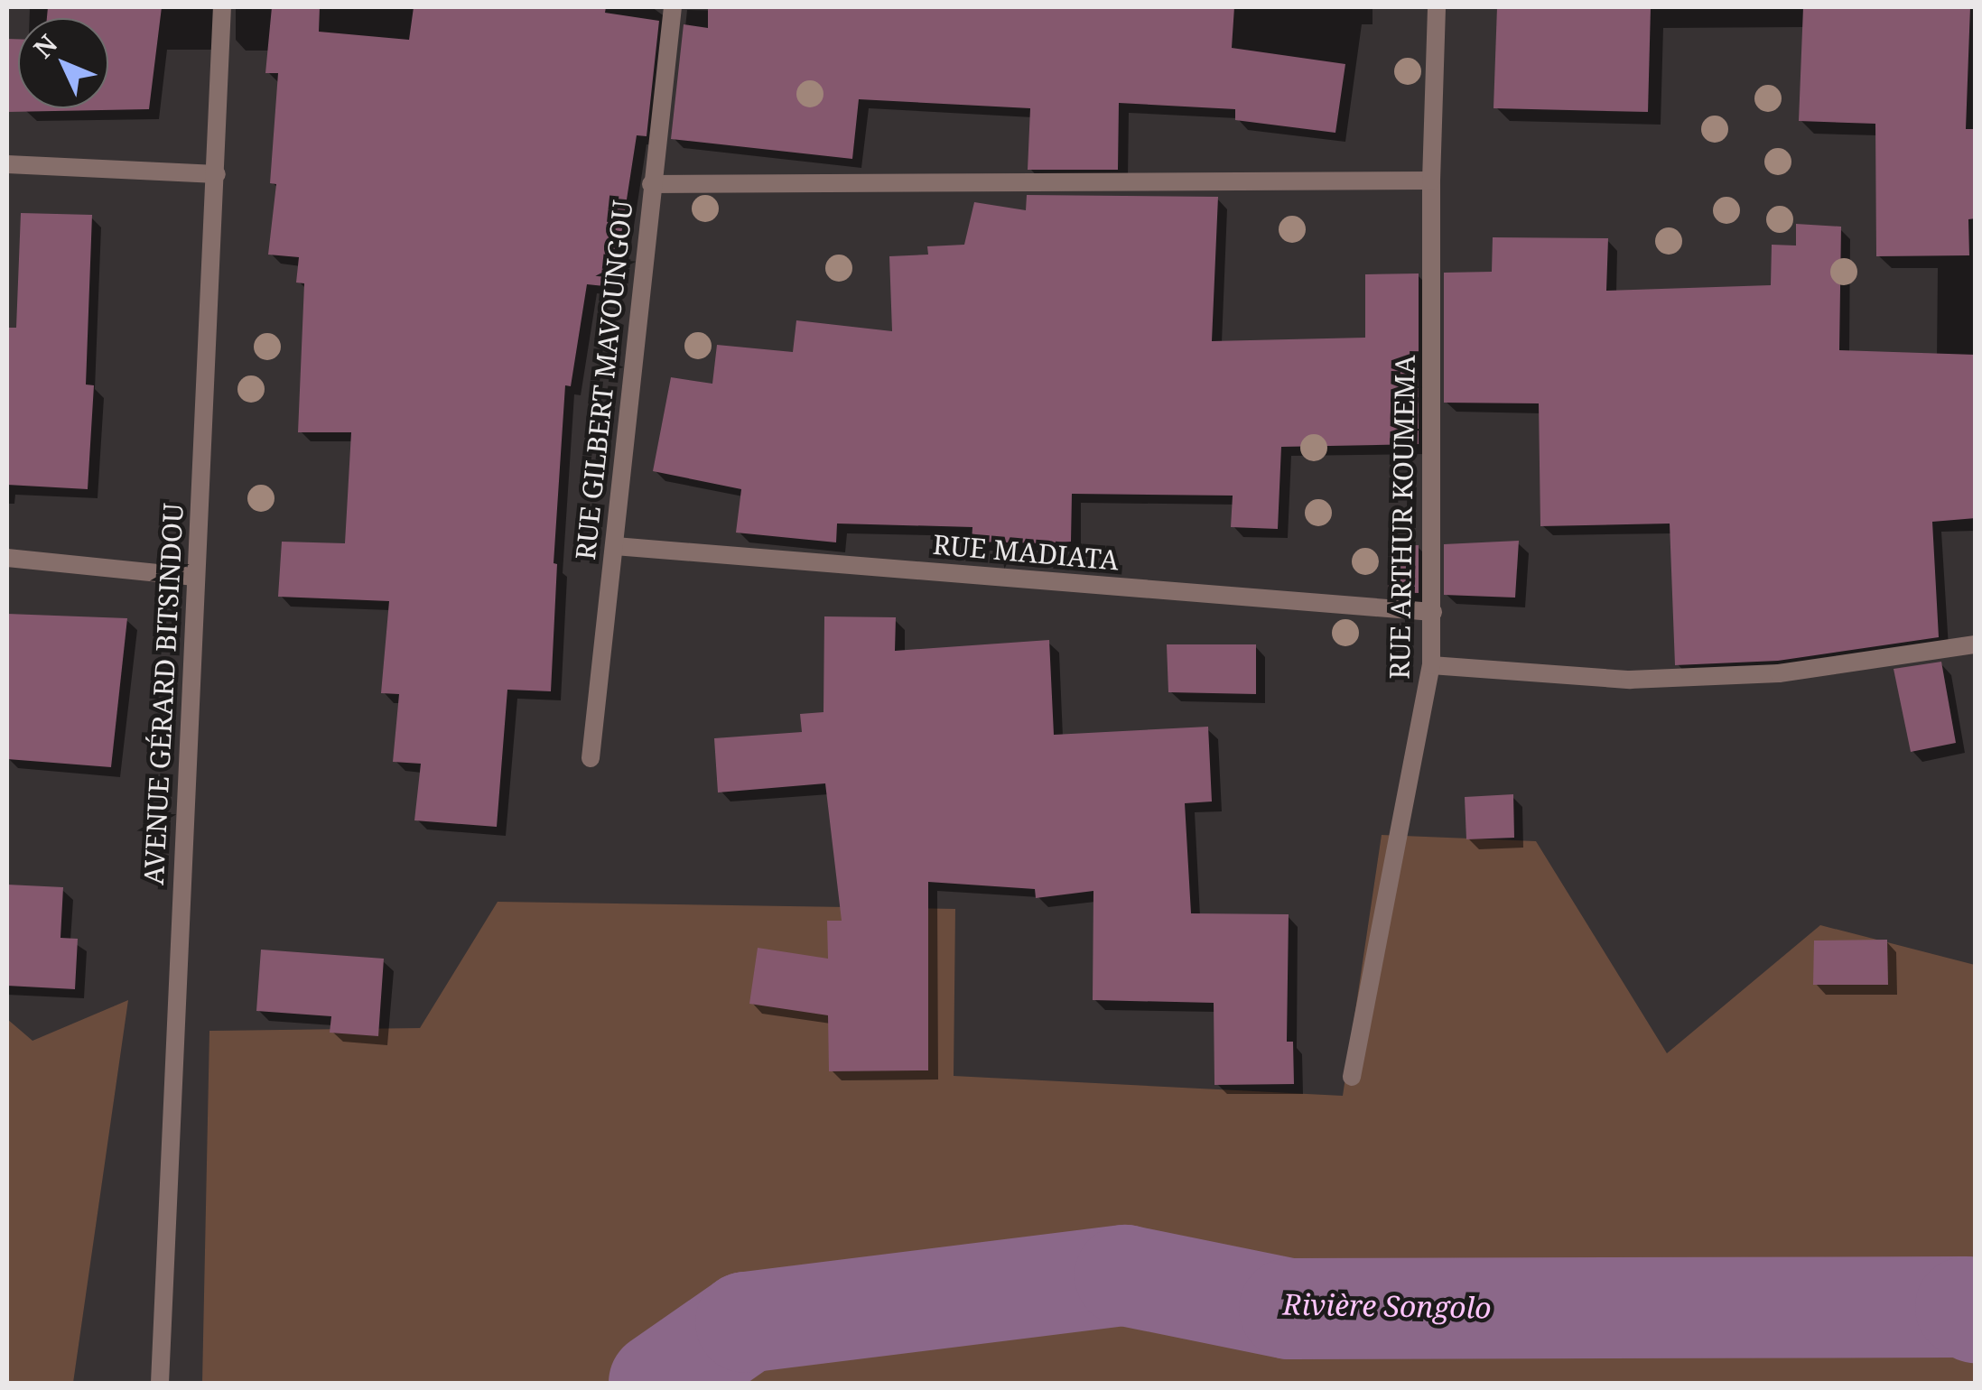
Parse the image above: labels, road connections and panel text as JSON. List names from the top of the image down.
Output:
{
  "streets": {
    "street": [
      "RUE GILBERT MAVOUNGOU",
      "RUE ARTHUR KOUMEMA",
      "RUE MADIATA",
      "AVENUE GÉRARD BITSINDOU"
    ]
  },
  "crossings": [
    ["RUE GILBERT MAVOUNGOU", "RUE MADIATA"],
    ["RUE ARTHUR KOUMEMA", "RUE MADIATA"]
  ],
  "water": ["Rivière Songolo"],
  "north": "top left"
}
